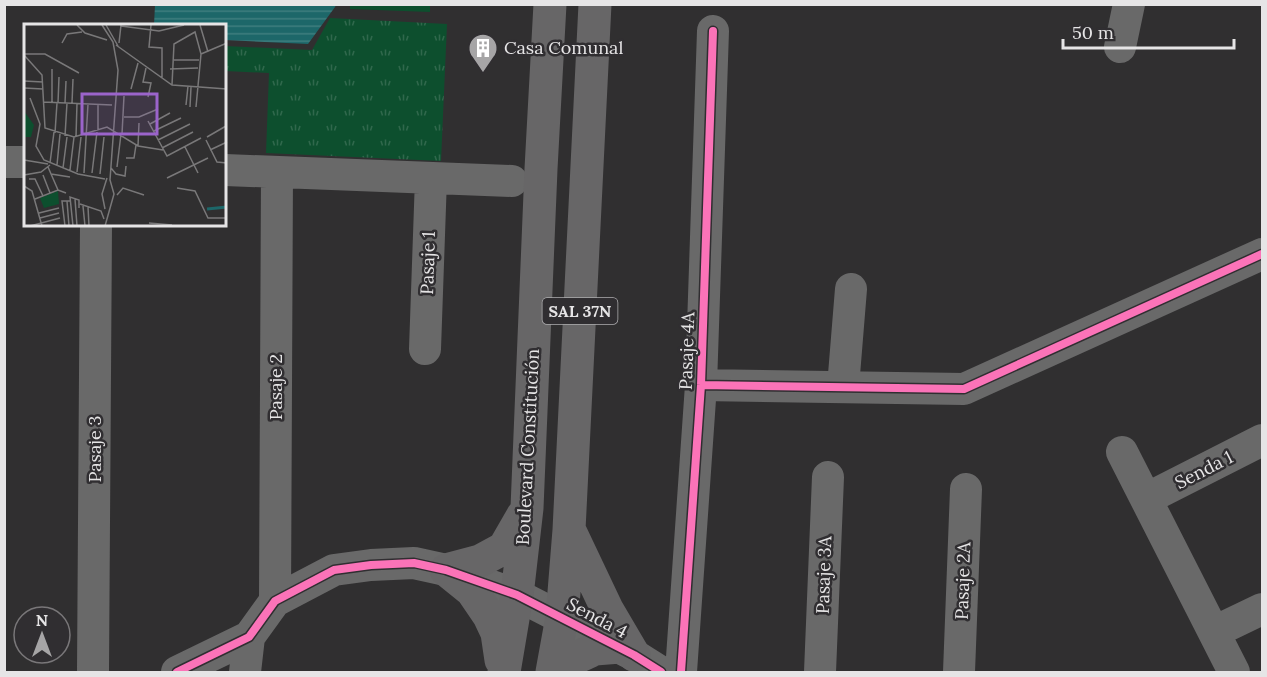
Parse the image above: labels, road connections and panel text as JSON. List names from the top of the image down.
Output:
{
  "streets": {
    "highway": ["SAL 37N", "Boulevard Constitución"],
    "street": [
      "Pasaje 1",
      "Pasaje 4A",
      "Pasaje 2",
      "Pasaje 3",
      "Senda 1",
      "Pasaje 3A",
      "Pasaje 2A",
      "Senda 4"
    ]
  },
  "crossings": [
    ["SAL 37N", "Senda 4"],
    ["Pasaje 4A", "Senda 4"],
    ["Pasaje 2", "Senda 4"],
    ["Boulevard Constitución", "Senda 4"]
  ],
  "places": {
    "building": ["Casa Comunal"]
  },
  "scale_bar": "50 m",
  "north": "top"
}
